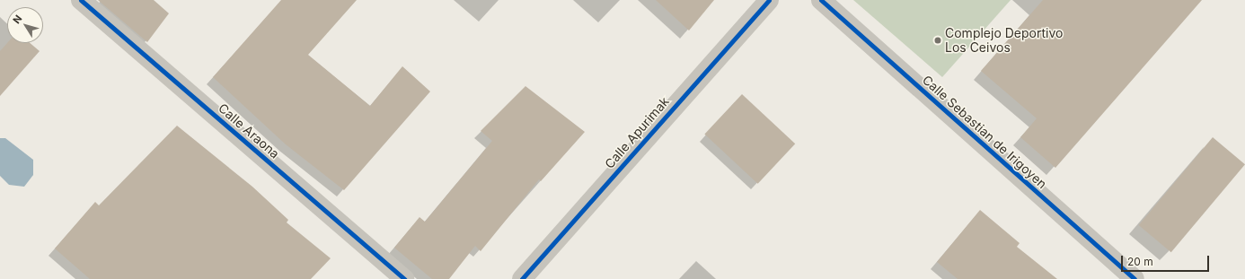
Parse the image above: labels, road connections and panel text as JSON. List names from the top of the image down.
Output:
{
  "streets": {
    "street": ["Calle Araona", "Calle Sebastian de Irigoyen", "Calle Apurimak"]
  },
  "places": ["Complejo Deportivo Los Ceivos"],
  "scale_bar": "20 m",
  "north": "top left"
}
